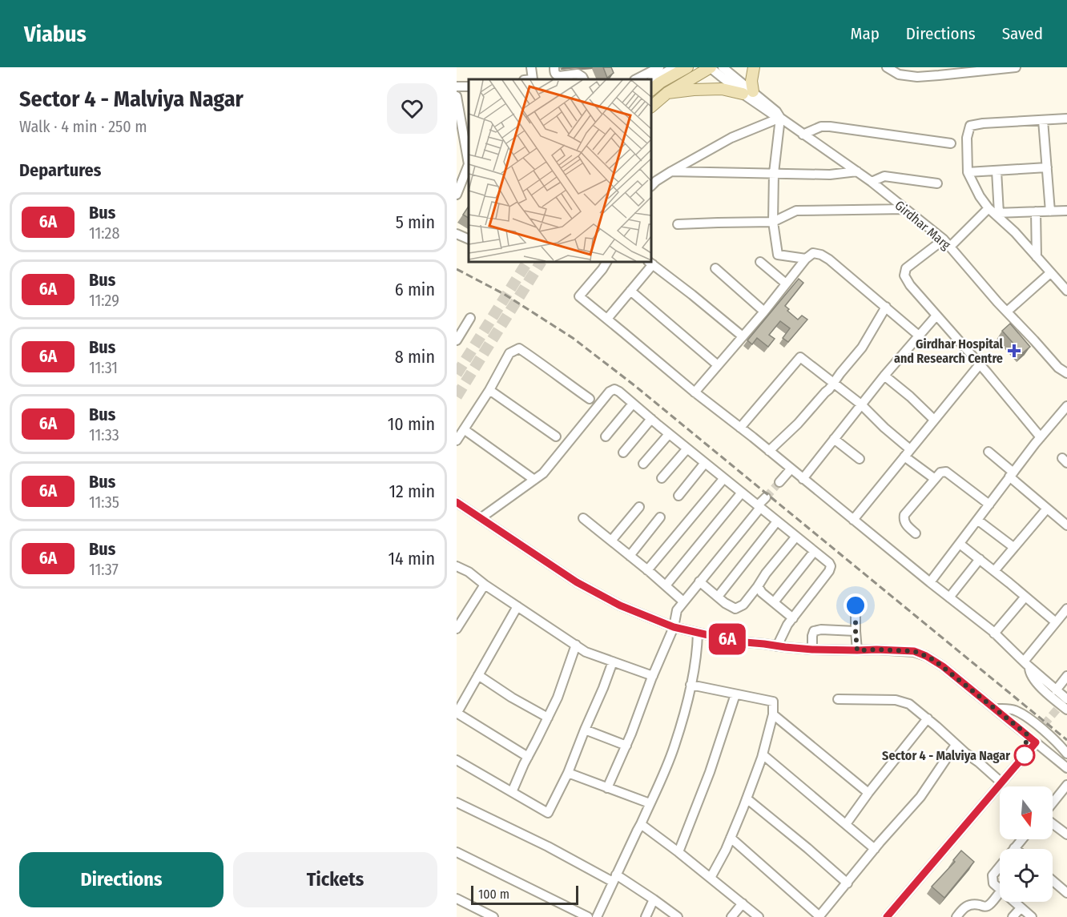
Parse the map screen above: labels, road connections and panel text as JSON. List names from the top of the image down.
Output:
{
  "streets": {
    "street": ["Girdhar Marg"]
  },
  "places": {
    "health": ["Girdhar Hospital and Research Centre"],
    "other": ["Sector 4 - Malviya Nagar"]
  },
  "lines": ["bus line 6A"],
  "scale_bar": "100 m",
  "north": "bottom",
  "page": {
    "header": "Viabus",
    "nav": ["Map", "Directions", "Saved"],
    "heading": [
      ["Sector 4 - Malviya Nagar", "Walk · 4 min · 250 m"],
      "Departures"
    ],
    "on_map": "6A",
    "list": [
      {
        "mark": "6A",
        "name": "Bus",
        "note": "11:28",
        "value": "5 min"
      },
      {
        "mark": "6A",
        "name": "Bus",
        "note": "11:29",
        "value": "6 min"
      },
      {
        "mark": "6A",
        "name": "Bus",
        "note": "11:31",
        "value": "8 min"
      },
      {
        "mark": "6A",
        "name": "Bus",
        "note": "11:33",
        "value": "10 min"
      },
      {
        "mark": "6A",
        "name": "Bus",
        "note": "11:35",
        "value": "12 min"
      },
      {
        "mark": "6A",
        "name": "Bus",
        "note": "11:37",
        "value": "14 min"
      }
    ],
    "buttons": ["Directions", "Tickets"],
    "scale": "100 m"
  }
}
